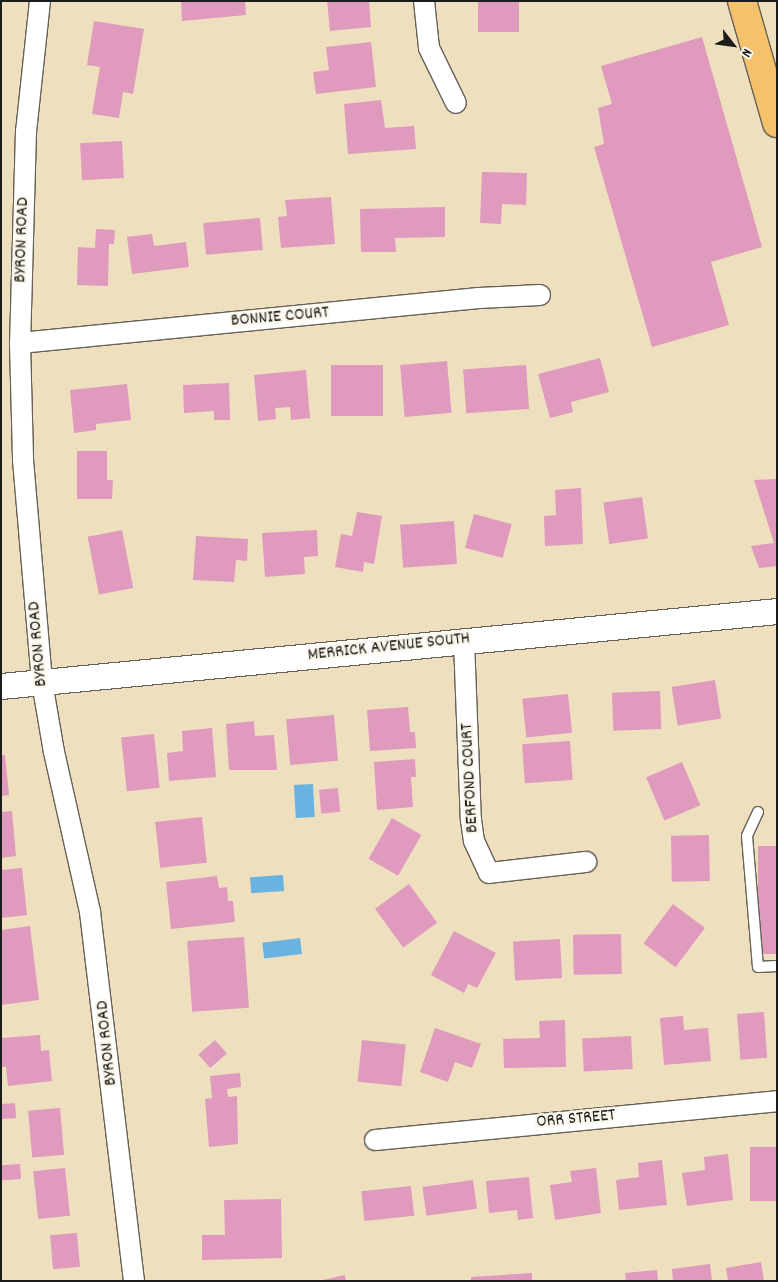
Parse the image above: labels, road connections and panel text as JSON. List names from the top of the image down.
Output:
{
  "streets": {
    "street": [
      "BYRON ROAD",
      "BONNIE COURT",
      "MERRICK AVENUE SOUTH",
      "BERFOND COURT",
      "ORR STREET"
    ]
  },
  "crossings": [
    ["BYRON ROAD", "BONNIE COURT"],
    ["BYRON ROAD", "MERRICK AVENUE SOUTH"],
    ["MERRICK AVENUE SOUTH", "BERFOND COURT"]
  ],
  "north": "bottom right"
}
